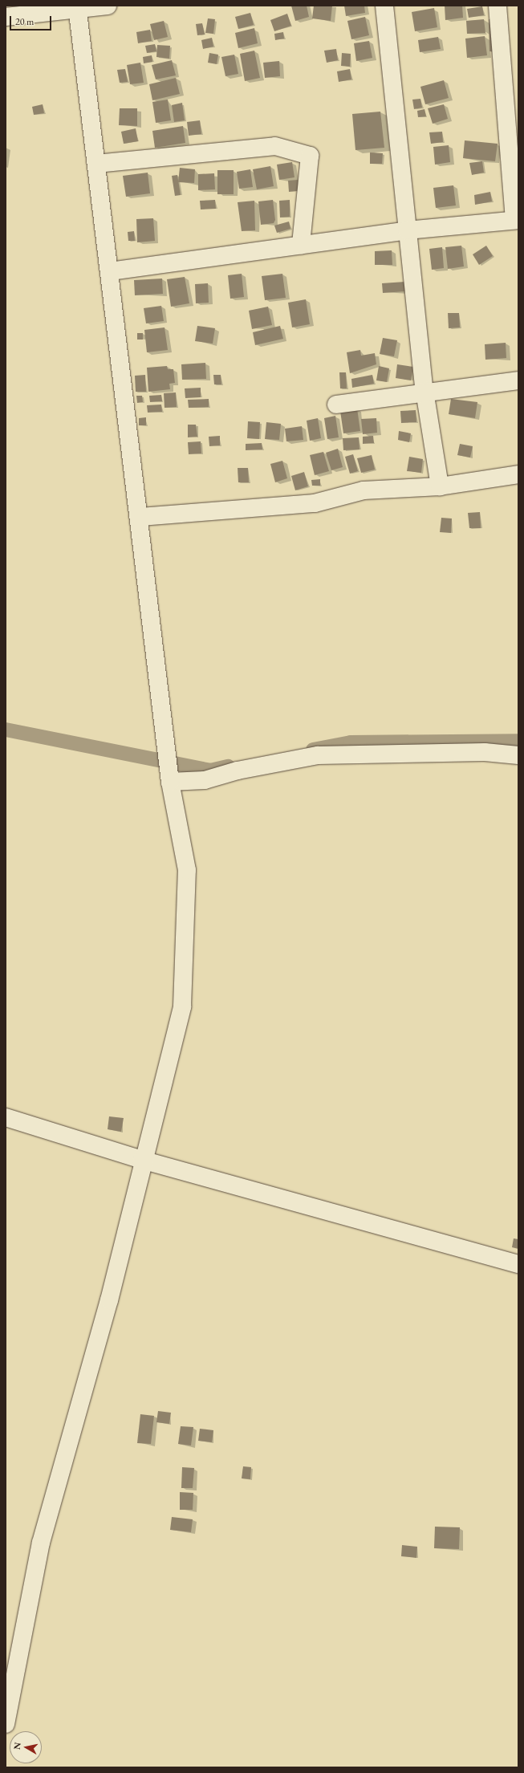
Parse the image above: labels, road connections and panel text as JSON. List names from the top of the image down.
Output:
{
  "scale_bar": "20 m",
  "north": "left"
}
